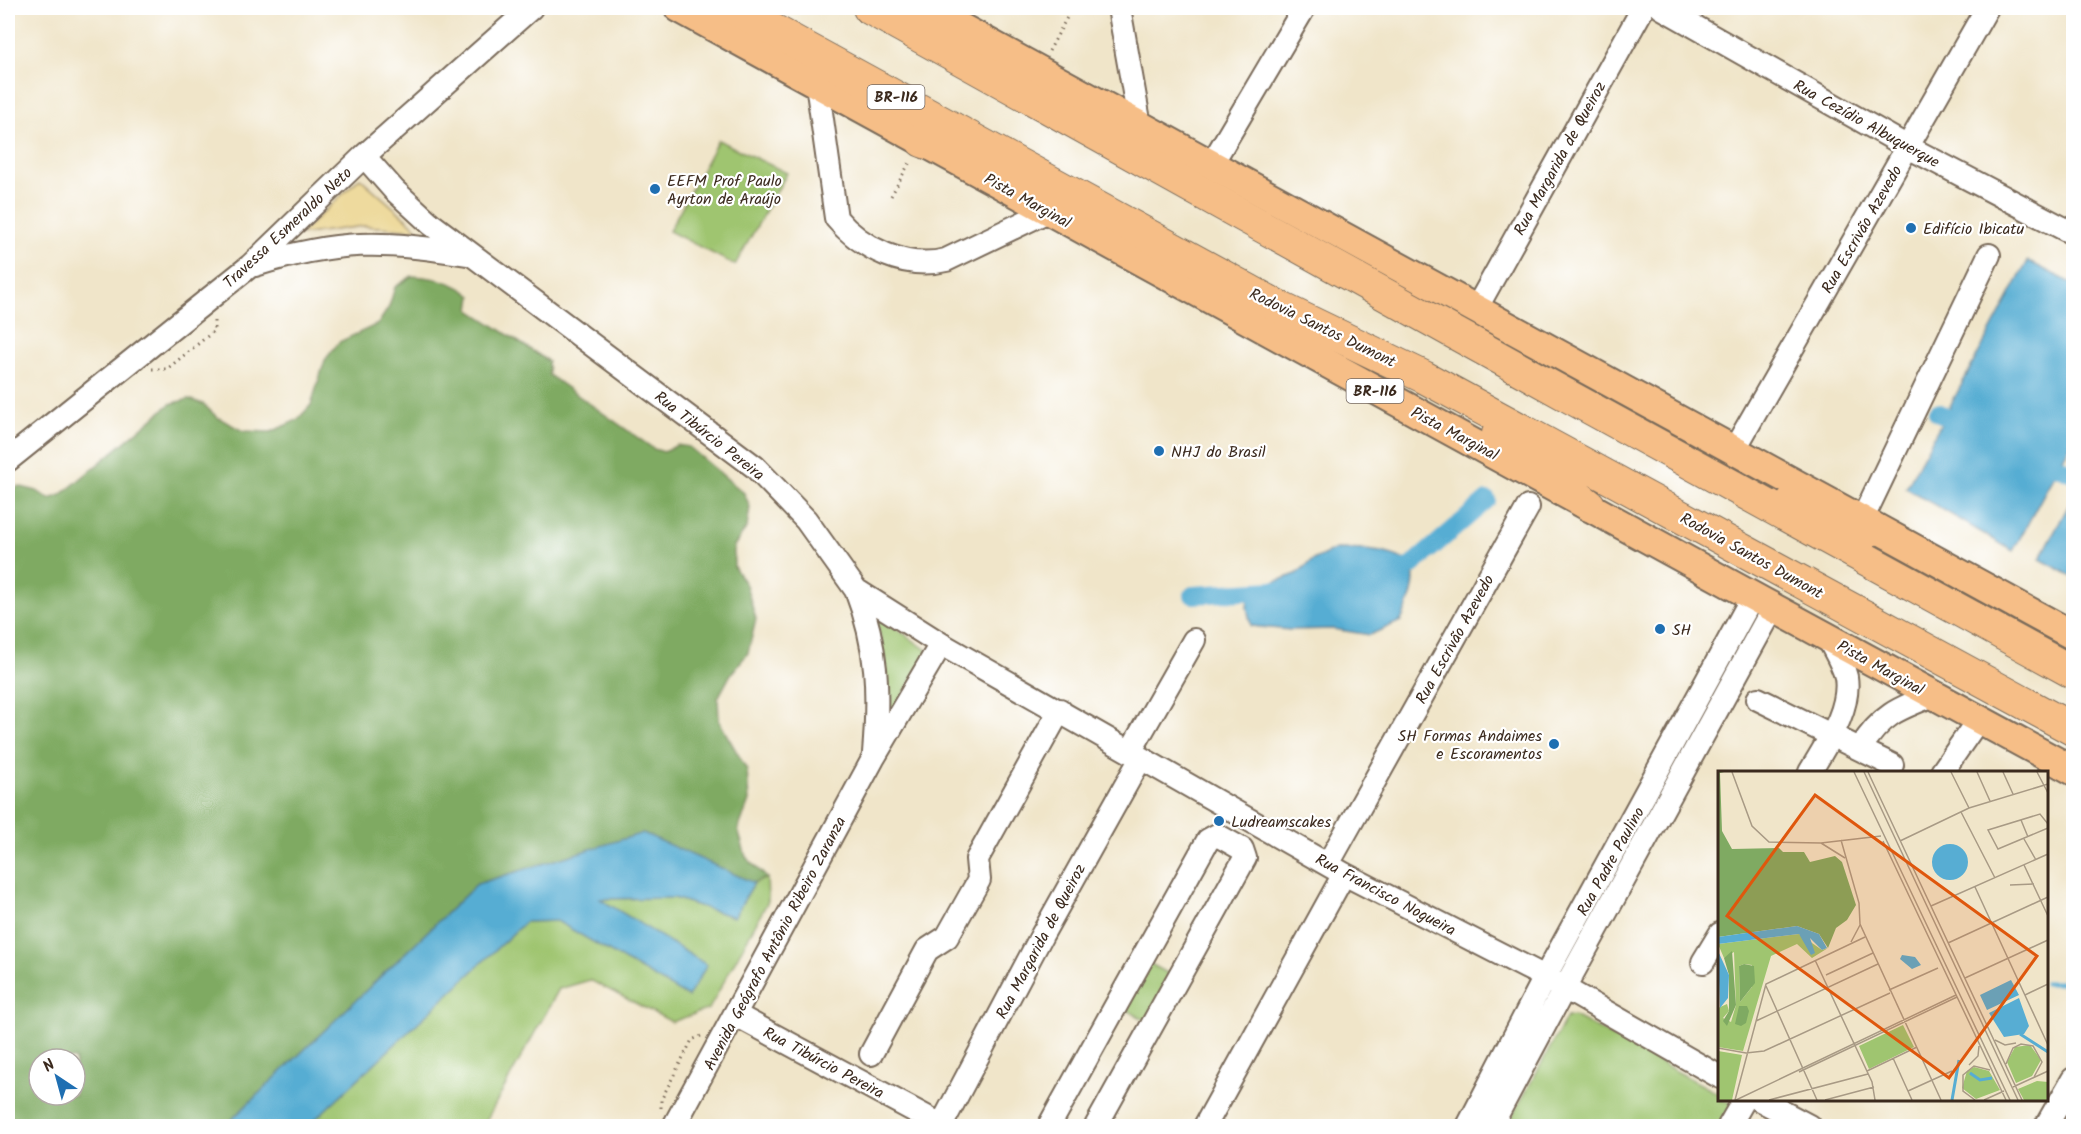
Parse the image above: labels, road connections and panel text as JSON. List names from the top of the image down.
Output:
{
  "streets": {
    "highway": ["BR-116", "Rodovia Santos Dumont"],
    "main road": ["Pista Marginal"],
    "street": [
      "Rua Cezídio Albuquerque",
      "Rua Margarida de Queiroz",
      "Travessa Esmeraldo Neto",
      "Rua Escrivão Azevedo",
      "Rua Tibúrcio Pereira",
      "Rua Padre Paulino",
      "Rua Francisco Nogueira",
      "Avenida Geógrafo Antônio Ribeiro Zaranza"
    ]
  },
  "crossings": [
    ["Rua Cezídio Albuquerque", "Rua Escrivão Azevedo"],
    ["Rua Margarida de Queiroz", "Rua Tibúrcio Pereira"],
    ["Rua Margarida de Queiroz", "Rua Francisco Nogueira"],
    ["Pista Marginal", "Rodovia Santos Dumont"],
    ["Pista Marginal", "Rua Padre Paulino"],
    ["Travessa Esmeraldo Neto", "Rua Tibúrcio Pereira"],
    ["Rua Escrivão Azevedo", "Rua Francisco Nogueira"],
    ["Rua Tibúrcio Pereira", "Rua Francisco Nogueira"],
    ["Rua Tibúrcio Pereira", "Avenida Geógrafo Antônio Ribeiro Zaranza"],
    ["Rua Padre Paulino", "Rua Francisco Nogueira"]
  ],
  "places": [
    "EEFM Prof Paulo Ayrton de Araújo",
    "Edifício Ibicatu",
    "NHJ do Brasil",
    "SH",
    "SH Formas Andaimes e Escoramentos",
    "Ludreamscakes"
  ],
  "north": "top left"
}
